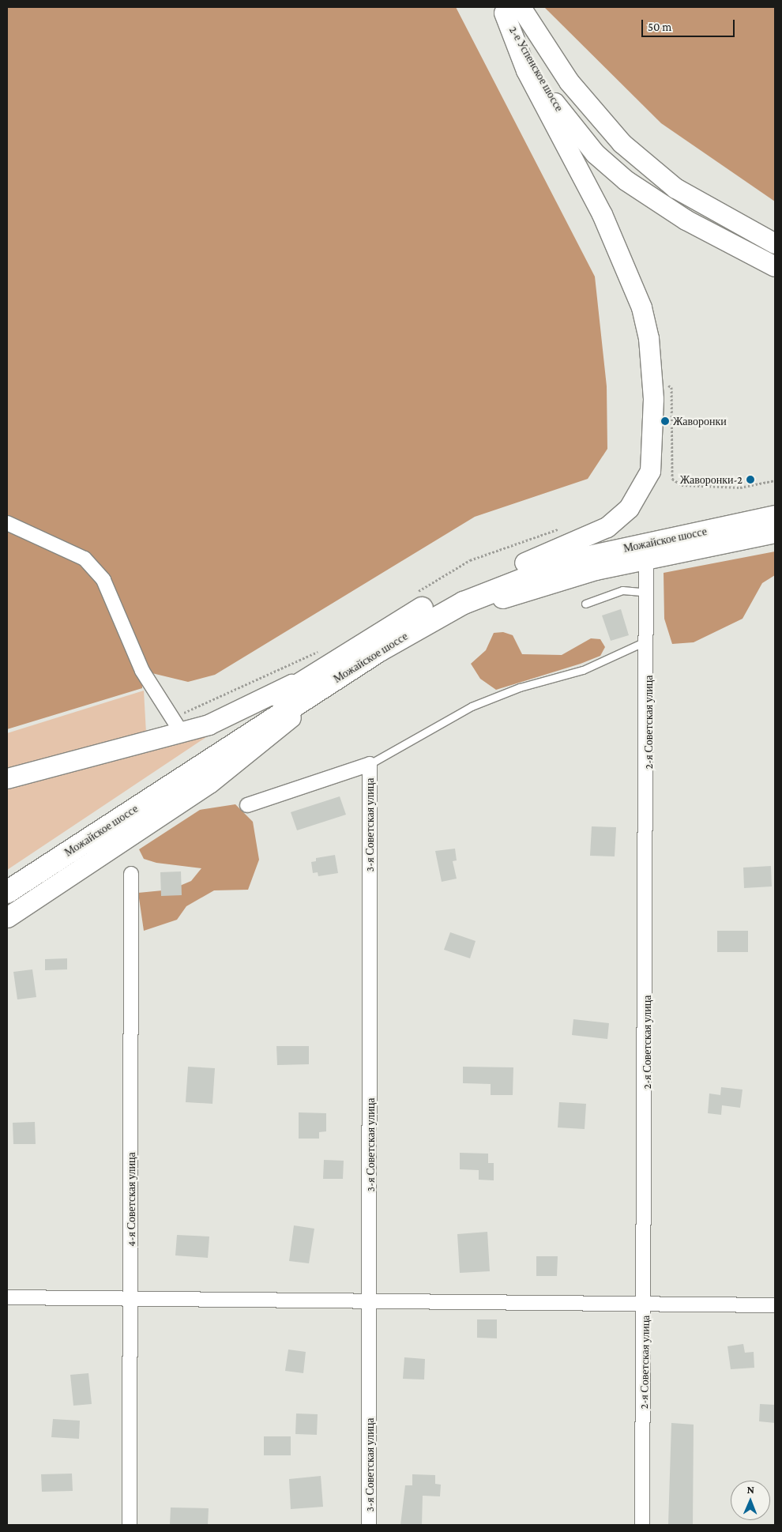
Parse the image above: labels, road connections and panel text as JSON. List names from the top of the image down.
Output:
{
  "streets": {
    "main road": ["2-е Успенское шоссе", "Можайское шоссе"],
    "street": ["2-я Советская улица", "3-я Советская улица", "4-я Советская улица"]
  },
  "places": ["Жаворонки", "Жаворонки-2"],
  "scale_bar": "50 m",
  "north": "top"
}
